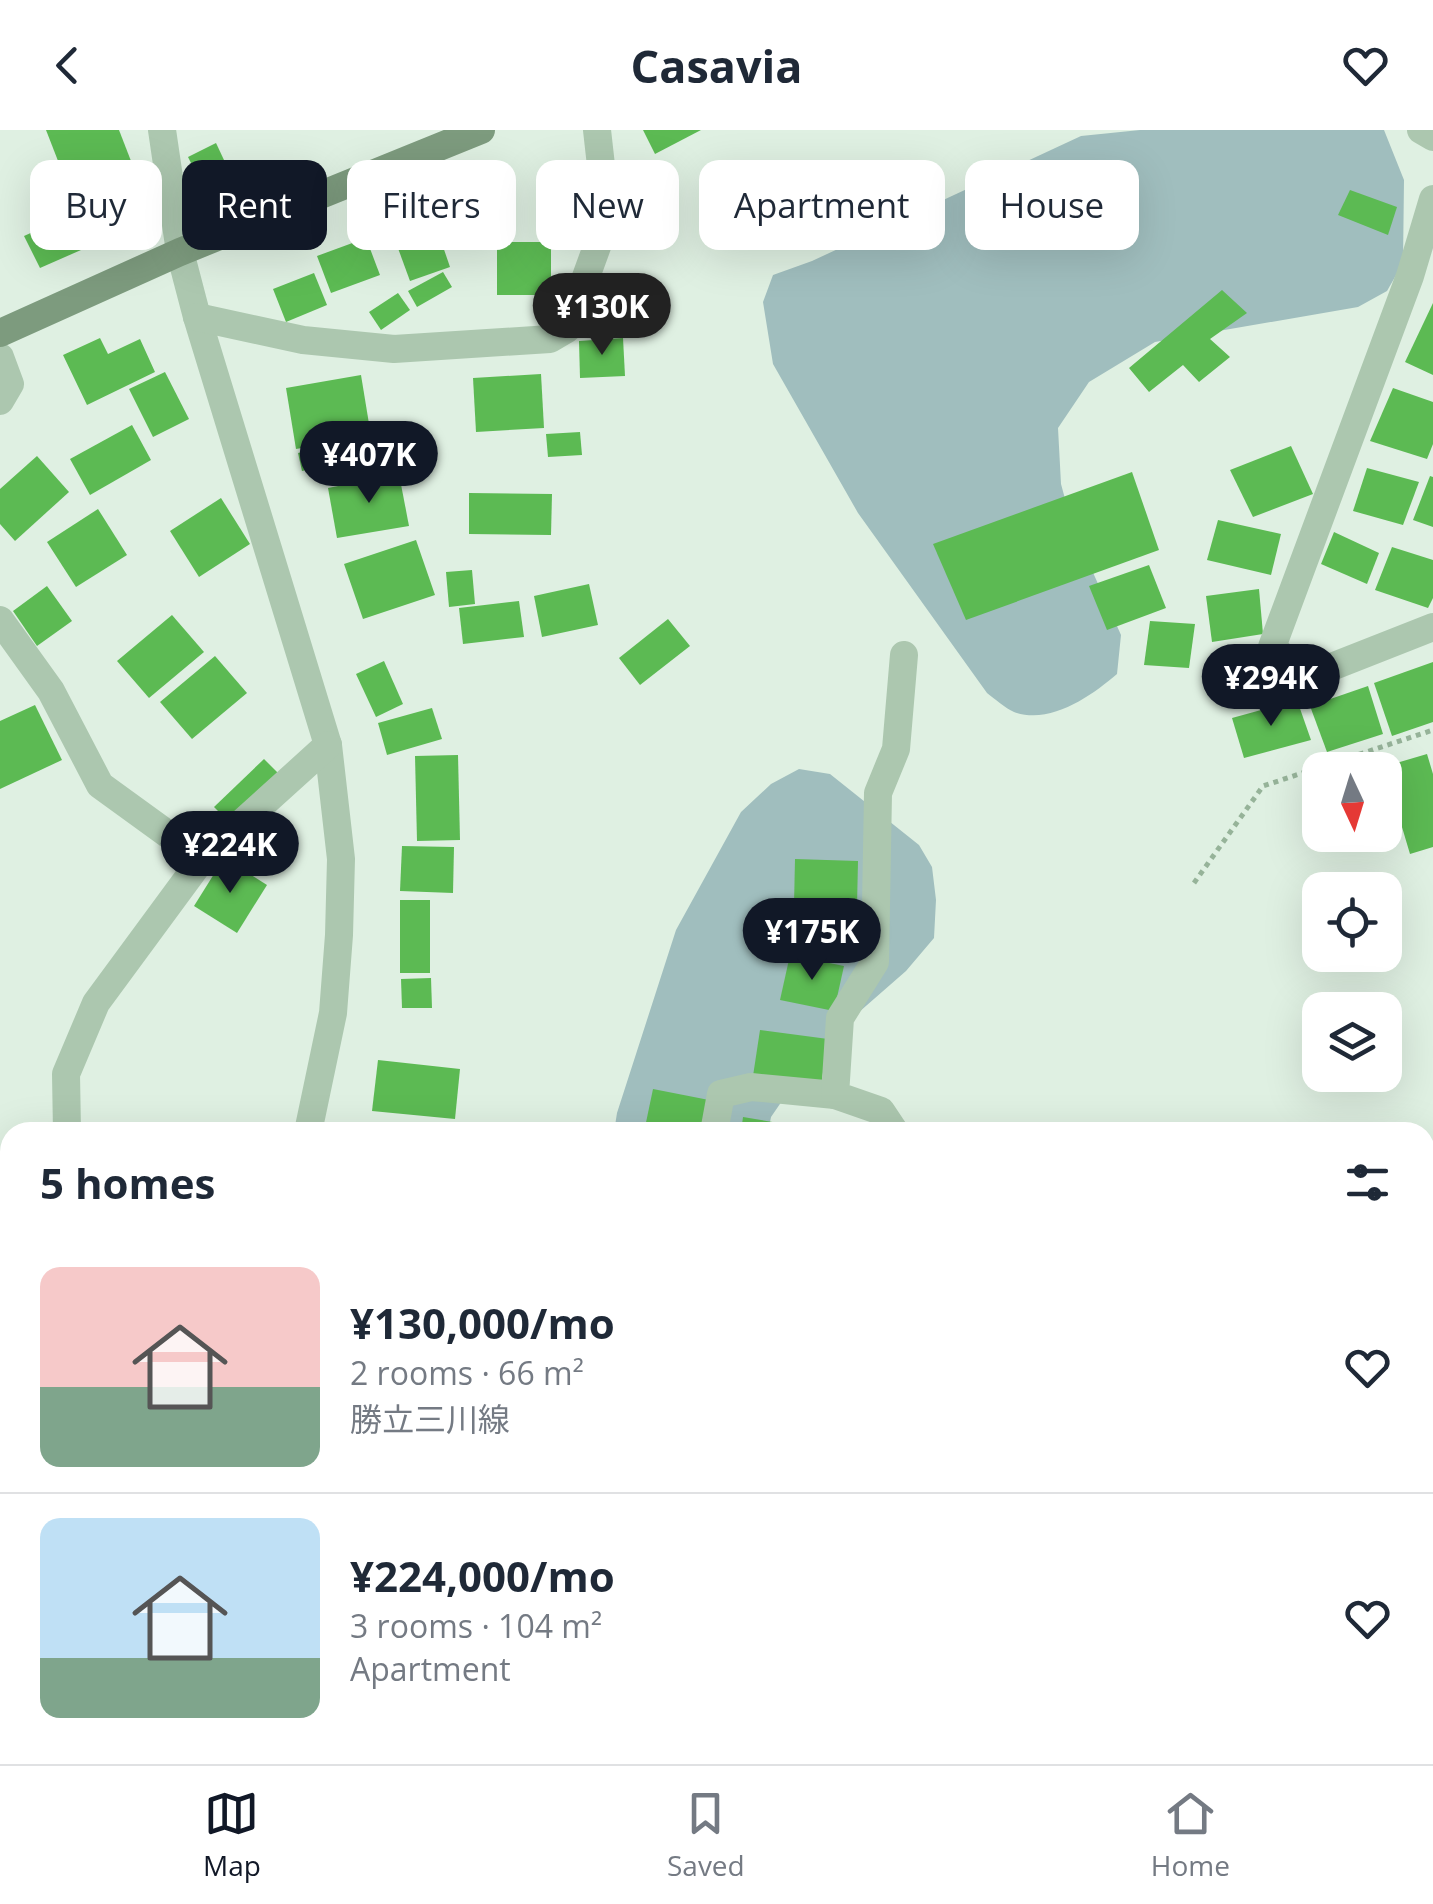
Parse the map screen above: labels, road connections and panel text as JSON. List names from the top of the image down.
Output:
{
  "north": "bottom",
  "page": {
    "header": "Casavia",
    "chip": [
      "Buy",
      "Rent",
      "Filters",
      "New",
      "Apartment",
      "House"
    ],
    "price": [
      "¥130K",
      "¥407K",
      "¥294K",
      "¥224K",
      "¥175K"
    ],
    "heading": "5 homes",
    "list": [
      {
        "name": "¥130,000/mo",
        "note": "2 rooms · 66 m² · 勝立三川線"
      },
      {
        "name": "¥224,000/mo",
        "note": "3 rooms · 104 m² · Apartment"
      }
    ],
    "tabs": ["Map", "Saved", "Home"]
  }
}
